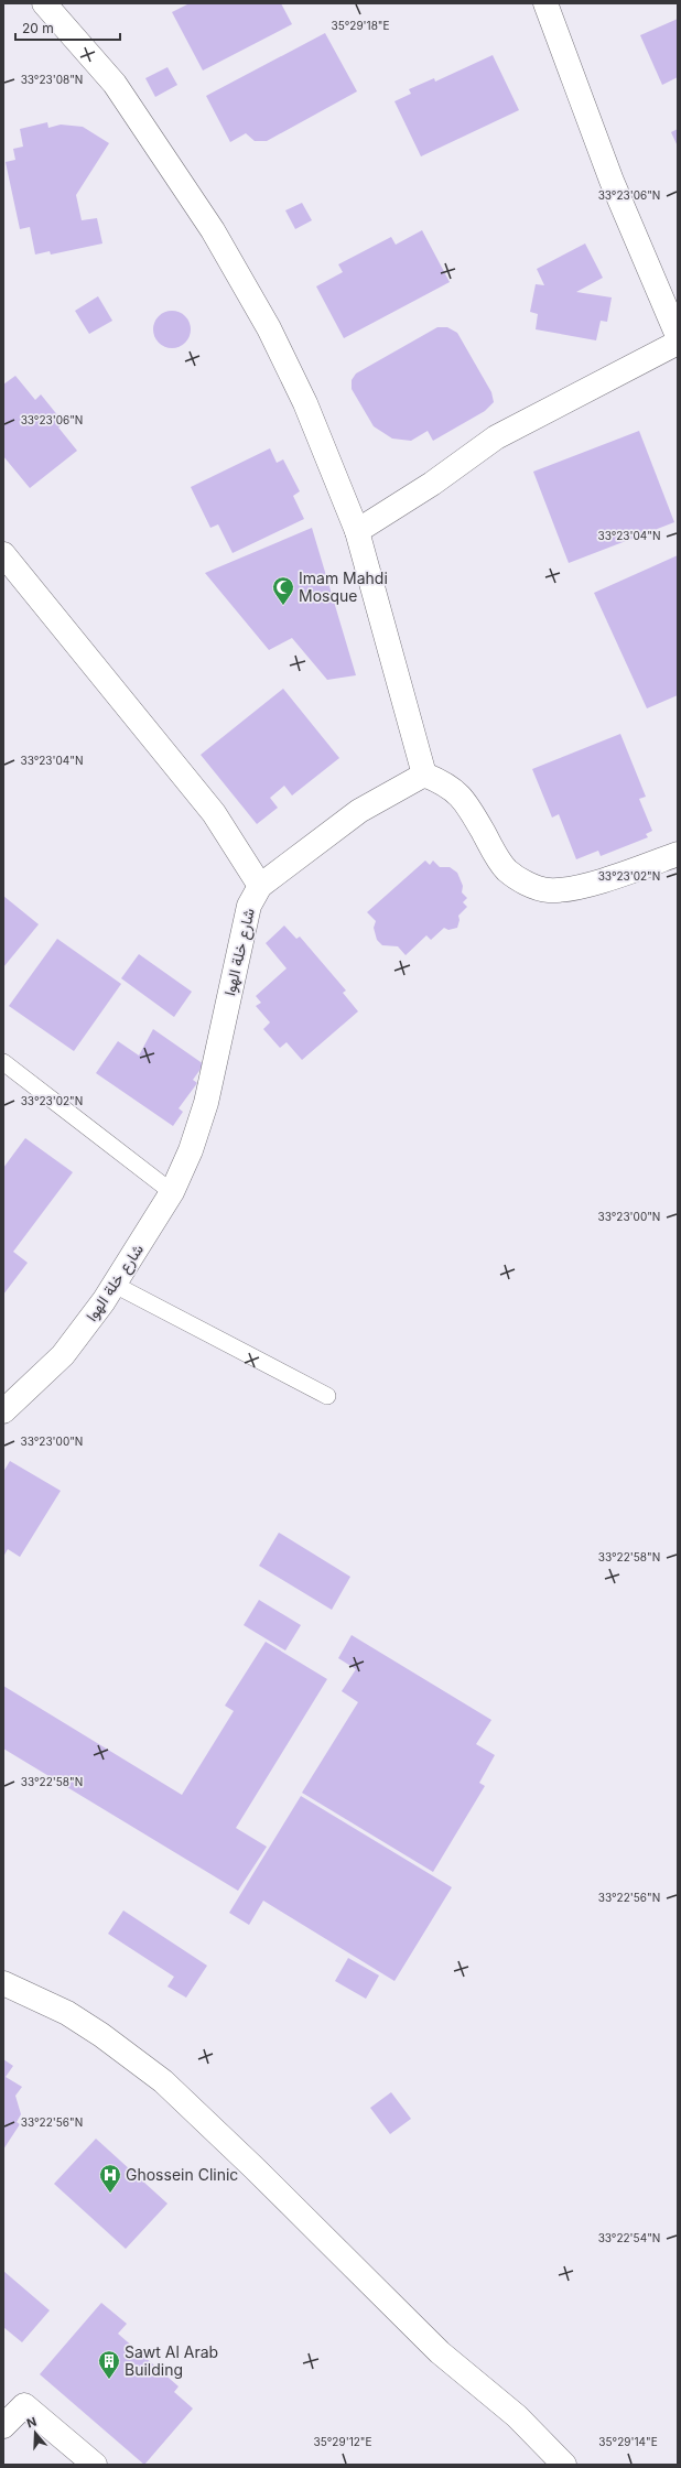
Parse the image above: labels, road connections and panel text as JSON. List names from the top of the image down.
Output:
{
  "streets": {
    "street": ["شارع خلة الهوا"]
  },
  "places": {
    "mosque": ["Imam Mahdi Mosque"],
    "hospital": ["Ghossein Clinic"],
    "building": ["Sawt Al Arab Building"]
  },
  "scale_bar": "20 m",
  "north": "top",
  "coordinates": [
    "35°29'18\"E",
    "33°23'08\"N",
    "33°23'06\"N",
    "33°23'04\"N",
    "33°23'02\"N",
    "33°23'00\"N",
    "33°22'58\"N",
    "33°22'56\"N",
    "33°22'54\"N",
    "35°29'12\"E",
    "35°29'14\"E"
  ]
}
